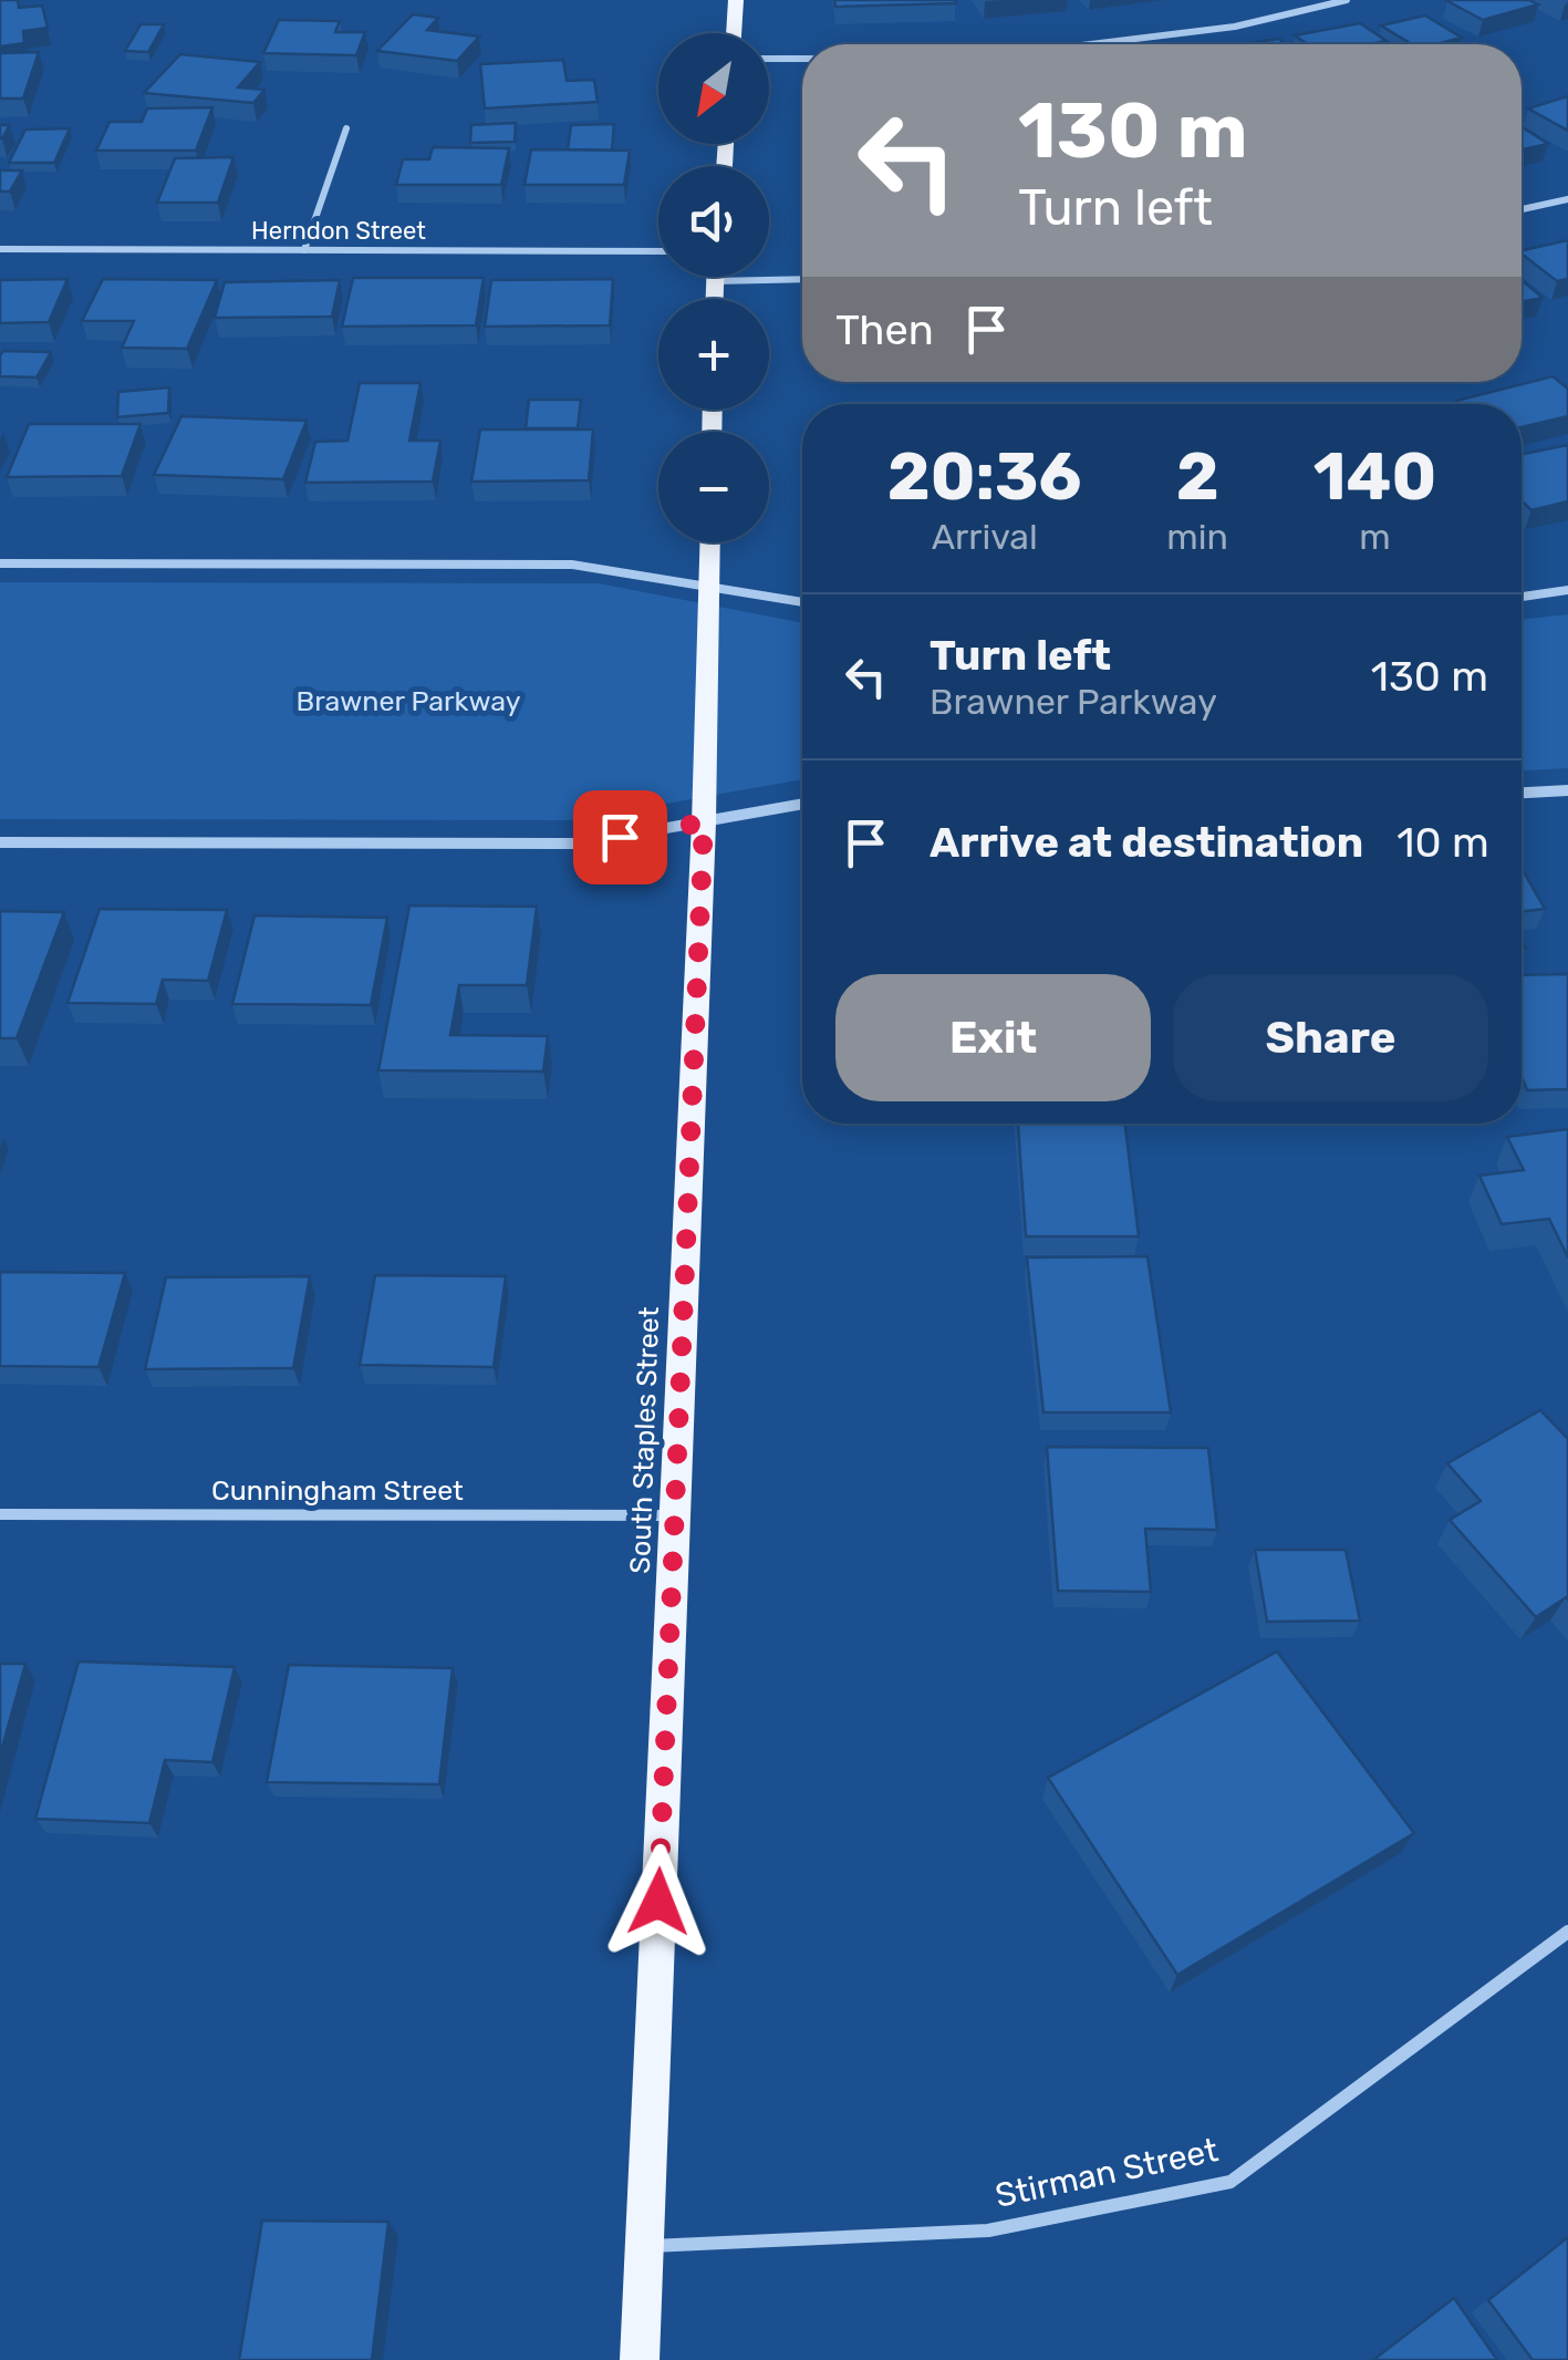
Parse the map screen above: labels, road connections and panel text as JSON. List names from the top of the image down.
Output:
{
  "streets": {
    "main road": ["South Staples Street"],
    "street": ["Herndon Street", "Cunningham Street", "Stirman Street"]
  },
  "crossings": [
    ["South Staples Street", "Cunningham Street"],
    ["South Staples Street", "Stirman Street"]
  ],
  "parks": ["Brawner Parkway"],
  "north": "bottom left",
  "page": {
    "map_buttons": ["+", "−"],
    "turn": ["130 m", "Turn left"],
    "then": "Then",
    "eta": [
      "20:36",
      "Arrival",
      "2",
      "min",
      "140",
      "m"
    ],
    "list": [
      {
        "name": "Turn left",
        "note": "Brawner Parkway",
        "value": "130 m"
      },
      {
        "name": "Arrive at destination",
        "value": "10 m"
      }
    ],
    "buttons": ["Exit", "Share"]
  }
}
